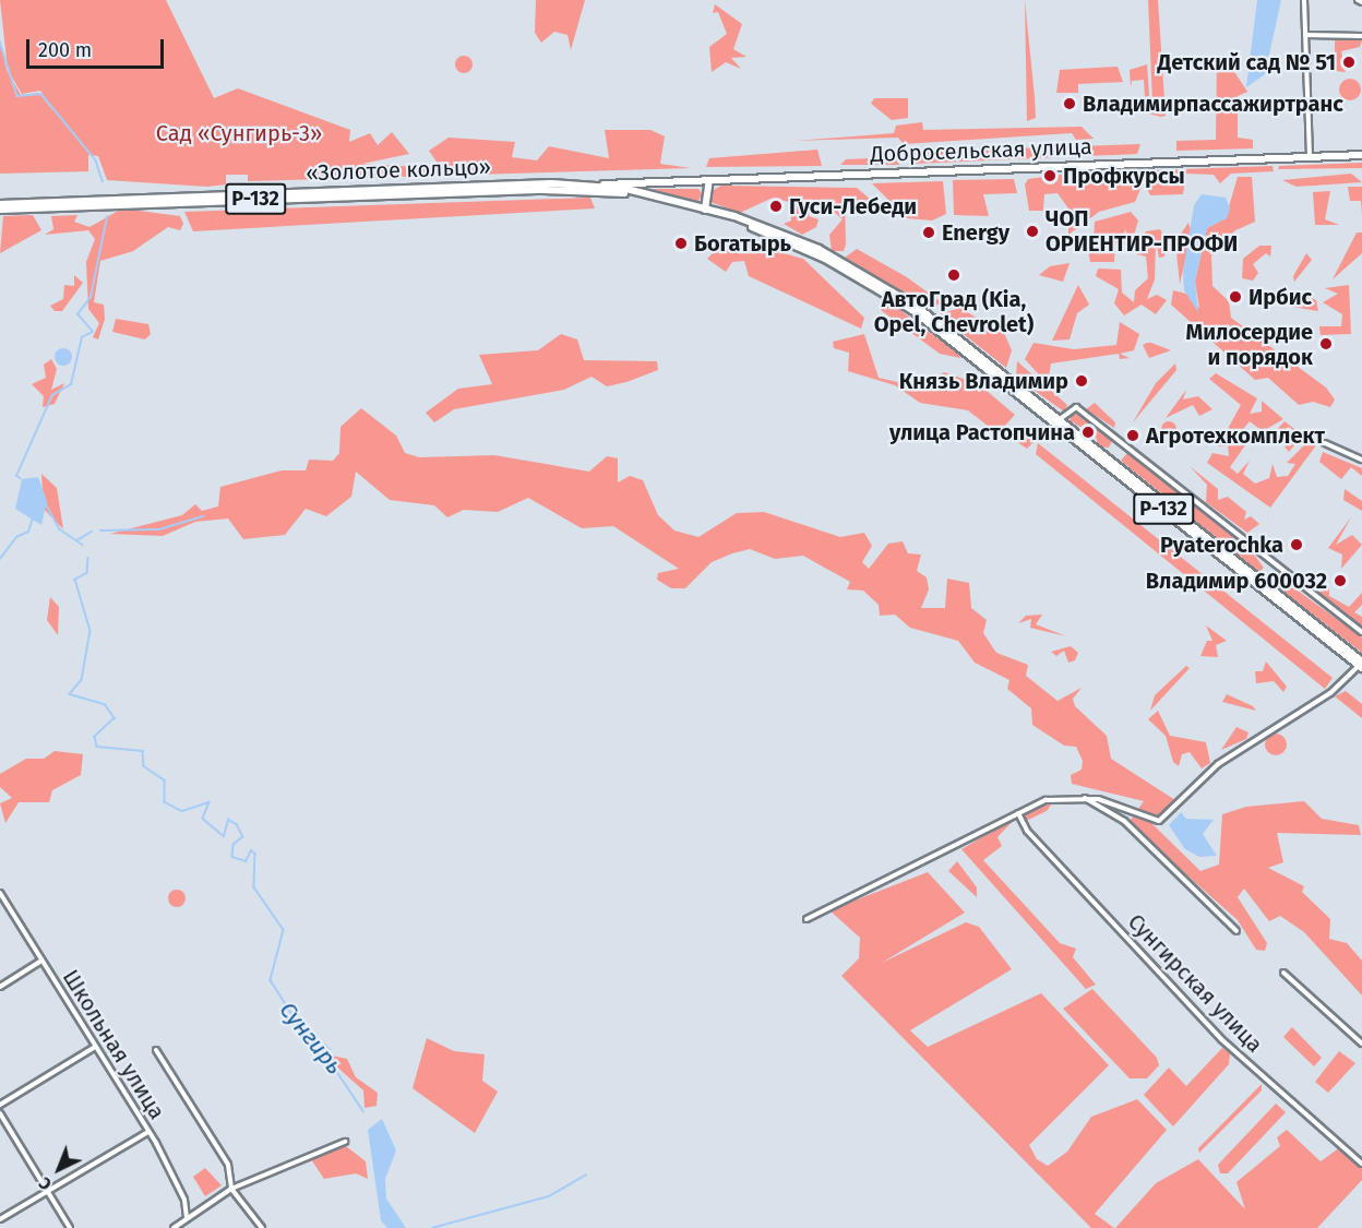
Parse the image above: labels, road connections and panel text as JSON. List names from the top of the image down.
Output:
{
  "streets": {
    "main road": ["Добросельская улица", "«Золотое кольцо»", "Р-132"],
    "street": ["Сунгирская улица", "Школьная улица"]
  },
  "crossings": [
    ["Добросельская улица", "«Золотое кольцо»"],
    ["Добросельская улица", "Р-132"],
    ["«Золотое кольцо»", "Р-132"]
  ],
  "water": ["Сунгирь"],
  "parks": ["Сад «Сунгирь-3»"],
  "places": [
    "Детский сад № 51",
    "Владимирпассажиртранс",
    "Профкурсы",
    "Гуси-Лебеди",
    "ЧОП ОРИЕНТИР-ПРОФИ",
    "Energy",
    "Богатырь",
    "АвтоГрад (Kia, Opel, Chevrolet)",
    "Ирбис",
    "Милосердие и порядок",
    "Князь Владимир",
    "улица Растопчина",
    "Агротехкомплект",
    "Pyaterochka",
    "Владимир 600032"
  ],
  "scale_bar": "200 m",
  "north": "bottom left"
}
